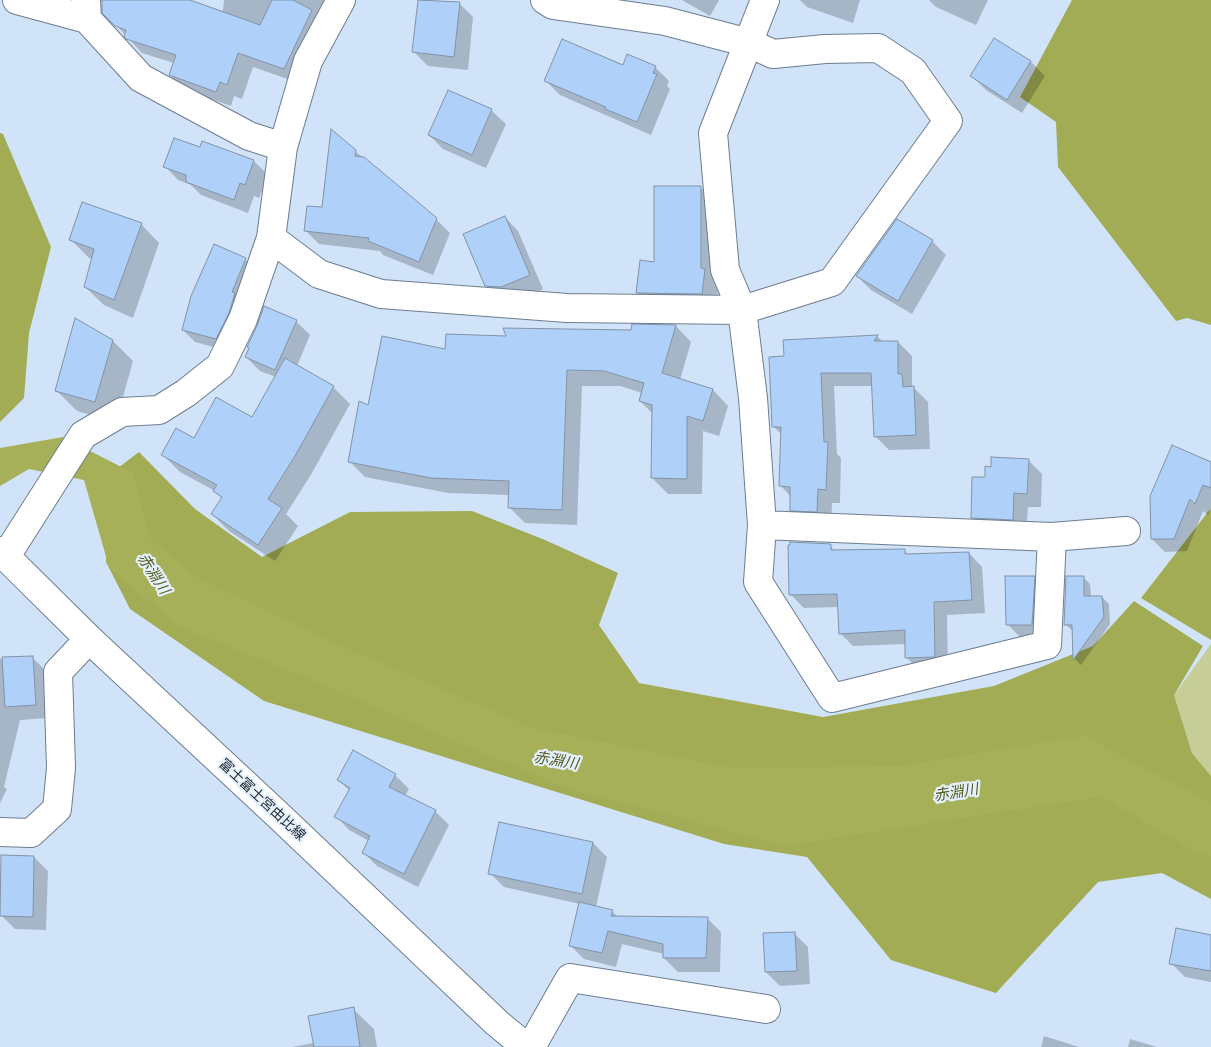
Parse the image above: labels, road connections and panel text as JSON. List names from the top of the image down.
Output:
{
  "streets": {
    "street": ["富士富士宮由比線"]
  },
  "water": ["赤淵川"]
}
